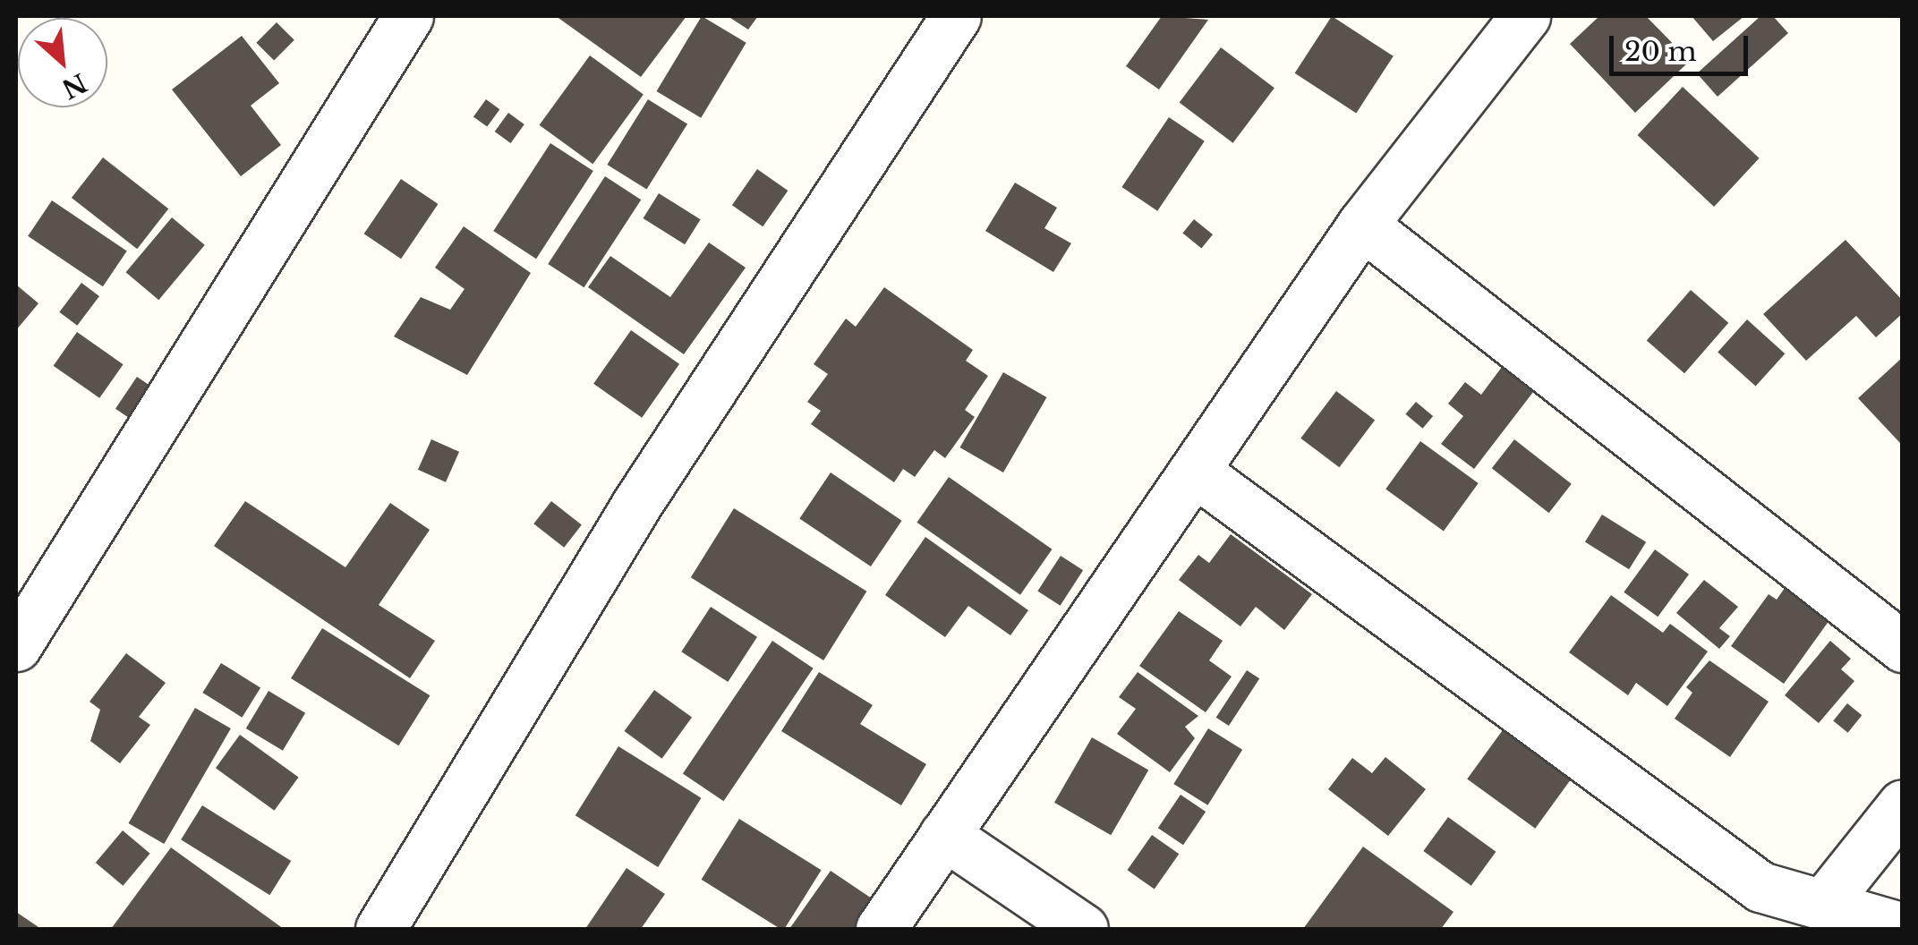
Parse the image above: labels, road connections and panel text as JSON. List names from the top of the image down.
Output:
{
  "scale_bar": "20 m",
  "north": "bottom right"
}
